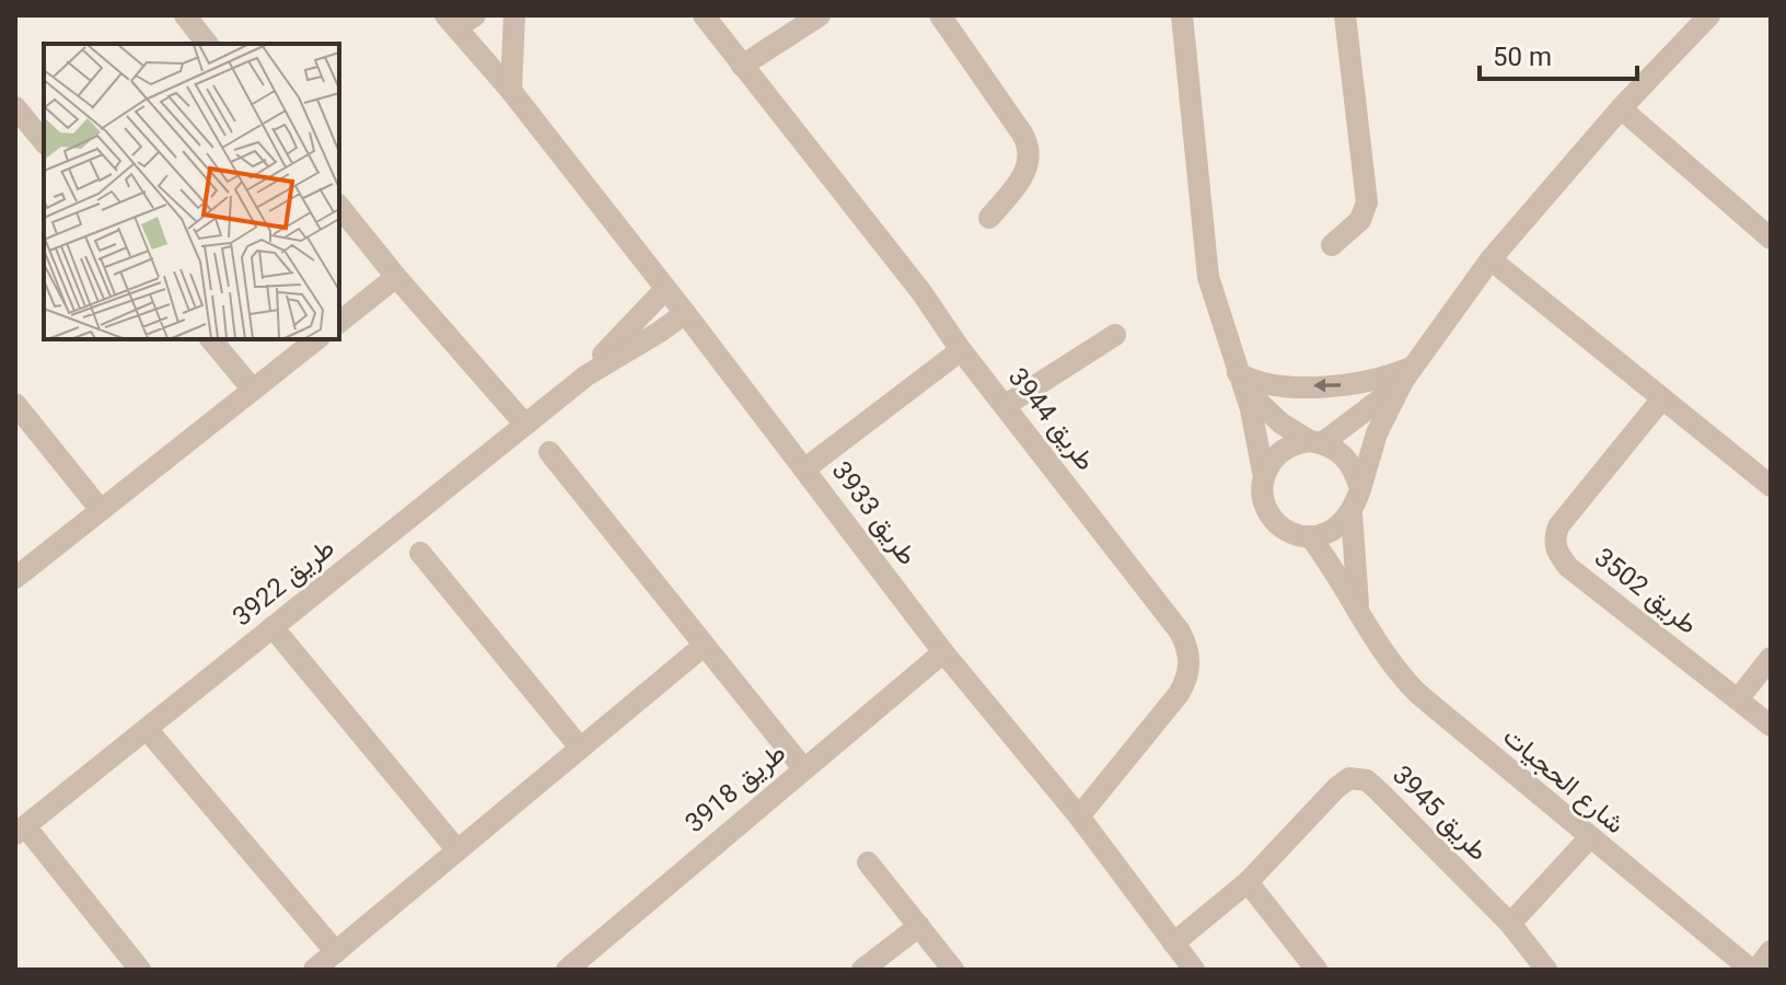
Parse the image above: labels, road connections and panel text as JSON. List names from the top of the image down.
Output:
{
  "streets": {
    "street": [
      "طريق 3944",
      "طريق 3933",
      "طريق 3922",
      "طريق 3502",
      "شارع الحجيات",
      "طريق 3918",
      "طريق 3945"
    ]
  },
  "crossings": [
    ["طريق 3944", "طريق 3933"],
    ["طريق 3933", "طريق 3922"],
    ["طريق 3933", "طريق 3918"],
    ["طريق 3933", "طريق 3945"]
  ],
  "scale_bar": "50 m"
}
